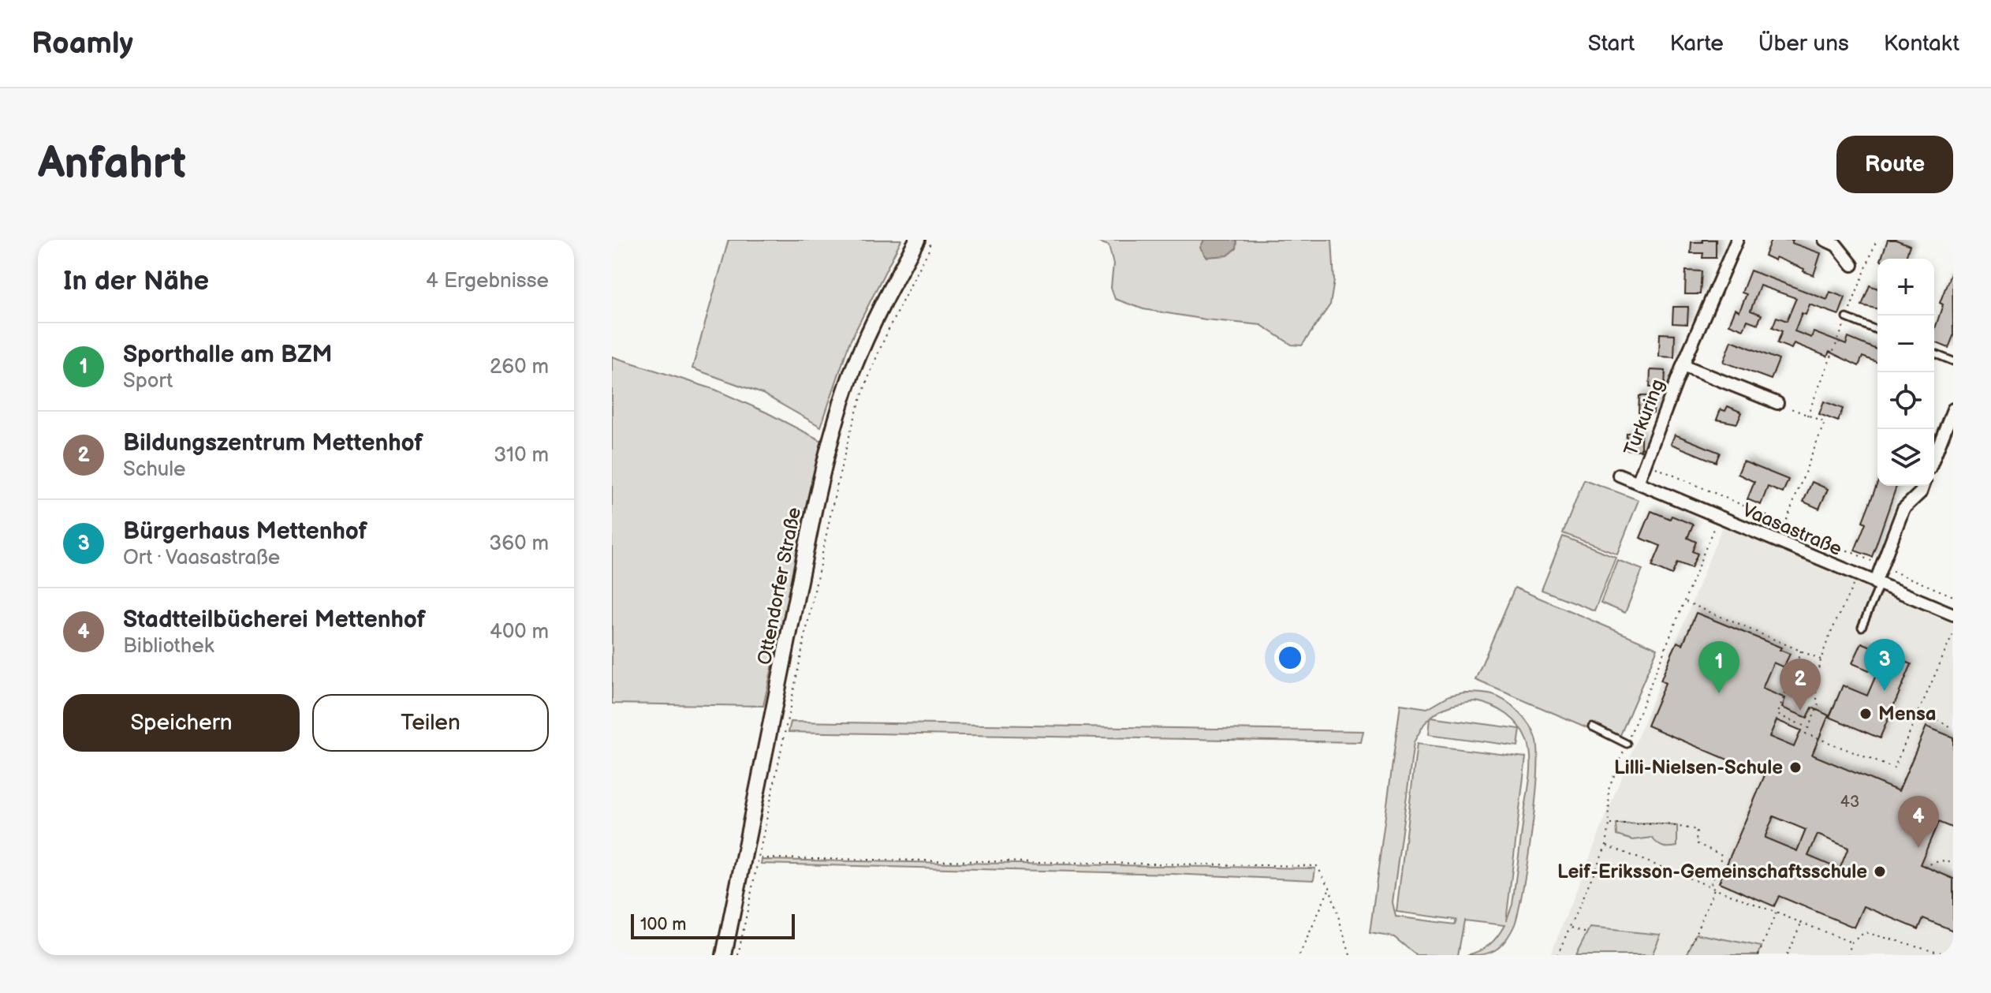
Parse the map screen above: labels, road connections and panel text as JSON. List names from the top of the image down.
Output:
{
  "streets": {
    "street": ["Turkuring", "Vaasastraße", "Ottendorfer Straße"]
  },
  "crossings": [
    ["Turkuring", "Vaasastraße"]
  ],
  "places": ["Mensa", "Lilli-Nielsen-Schule", "Leif-Eriksson-Gemeinschaftsschule"],
  "house_numbers": ["43"],
  "scale_bar": "100 m",
  "page": {
    "header": "Roamly",
    "nav": [
      "Start",
      "Karte",
      "Über uns",
      "Kontakt"
    ],
    "buttons": [
      "Route",
      ["Speichern", "Teilen"]
    ],
    "title": "Anfahrt",
    "heading": ["In der Nähe", "4 Ergebnisse"],
    "map_buttons": ["+", "−"],
    "list": [
      {
        "mark": "1",
        "name": "Sporthalle am BZM",
        "note": "Sport",
        "value": "260 m"
      },
      {
        "mark": "2",
        "name": "Bildungszentrum Mettenhof",
        "note": "Schule",
        "value": "310 m"
      },
      {
        "mark": "3",
        "name": "Bürgerhaus Mettenhof",
        "note": "Ort · Vaasastraße",
        "value": "360 m"
      },
      {
        "mark": "4",
        "name": "Stadtteilbücherei Mettenhof",
        "note": "Bibliothek",
        "value": "400 m"
      }
    ],
    "pins": [
      "3",
      "1",
      "2",
      "4"
    ],
    "scale": "100 m"
  }
}
